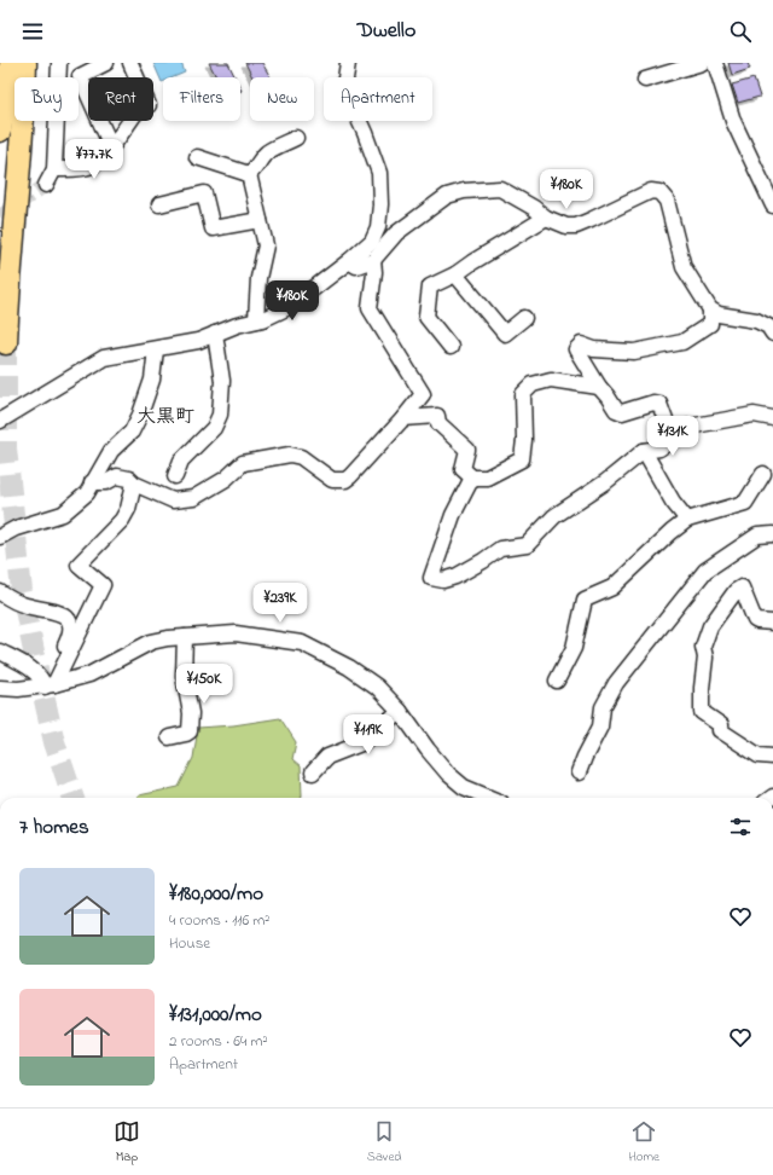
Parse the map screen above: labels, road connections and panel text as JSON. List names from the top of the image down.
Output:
{
  "districts": ["大黒町"],
  "page": {
    "header": "Dwello",
    "chip": [
      "Buy",
      "Rent",
      "Filters",
      "New",
      "Apartment"
    ],
    "price": [
      "¥77.7K",
      "¥180K",
      "¥180K",
      "¥131K",
      "¥239K",
      "¥150K",
      "¥119K"
    ],
    "heading": "7 homes",
    "list": [
      {
        "name": "¥180,000/mo",
        "note": "4 rooms · 116 m² · House"
      },
      {
        "name": "¥131,000/mo",
        "note": "2 rooms · 64 m² · Apartment"
      }
    ],
    "tabs": ["Map", "Saved", "Home"]
  }
}
